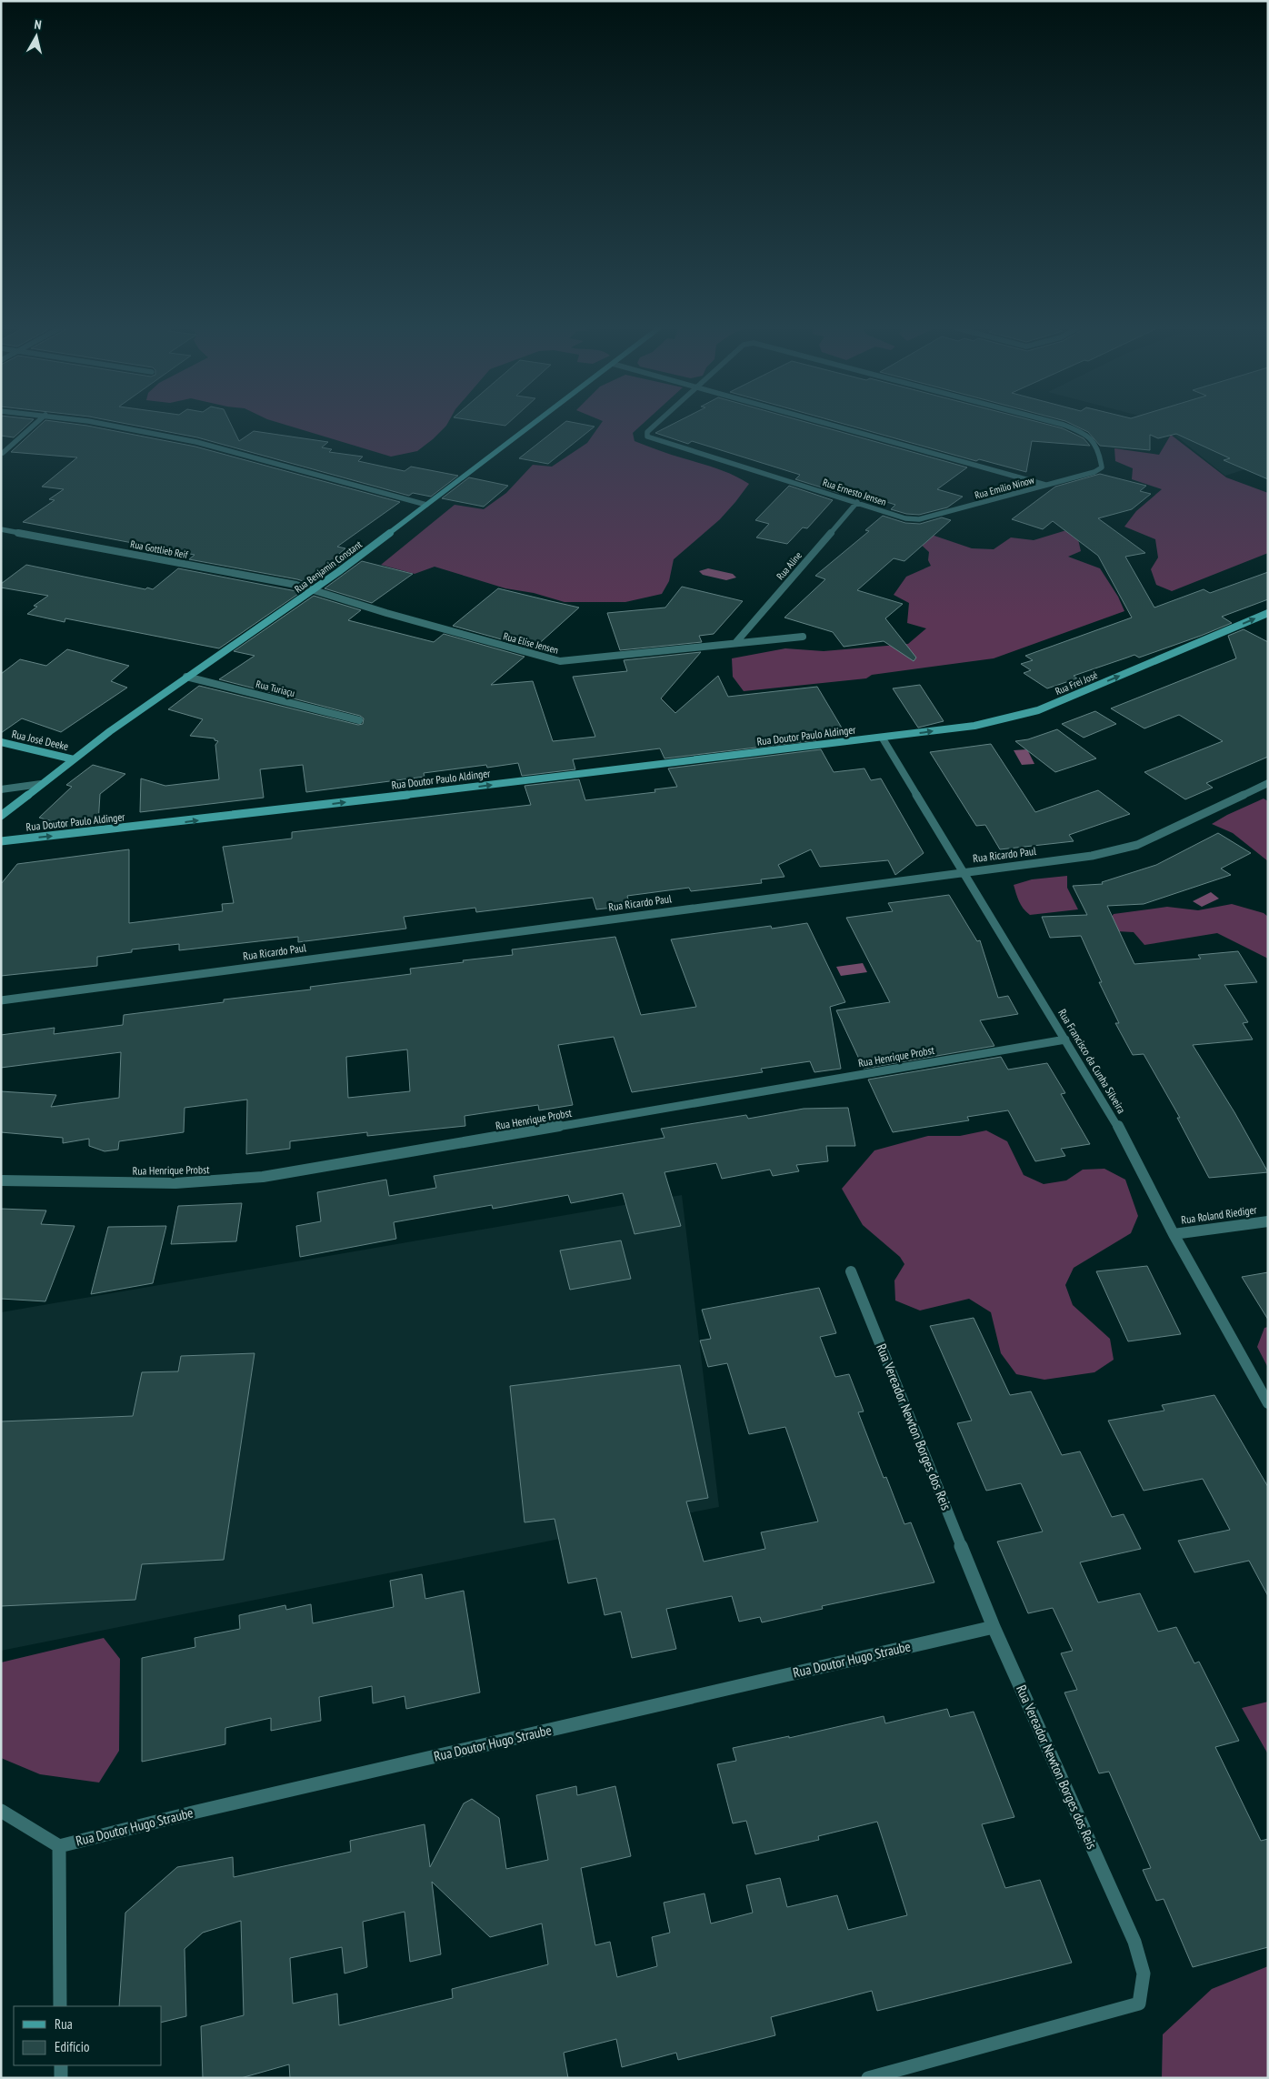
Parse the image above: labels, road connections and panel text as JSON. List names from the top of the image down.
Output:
{
  "streets": {
    "street": [
      "Rua Emílio Ninow",
      "Rua Ernesto Jensen",
      "Rua Gottlieb Reif",
      "Rua Aline",
      "Rua Benjamin Constant",
      "Rua Elise Jensen",
      "Rua Frei José",
      "Rua Turiaçu",
      "Rua Doutor Paulo Aldinger",
      "Rua José Deeke",
      "Rua Ricardo Paul",
      "Rua Henrique Probst",
      "Rua Francisco da Cunha Silveira",
      "Rua Roland Riediger",
      "Rua Vereador Newton Borges dos Reis",
      "Rua Doutor Hugo Straube"
    ]
  },
  "crossings": [
    ["Rua Emílio Ninow", "Rua Ernesto Jensen"],
    ["Rua Ernesto Jensen", "Rua Aline"],
    ["Rua Gottlieb Reif", "Rua Benjamin Constant"],
    ["Rua Gottlieb Reif", "Rua Elise Jensen"],
    ["Rua Aline", "Rua Elise Jensen"],
    ["Rua Benjamin Constant", "Rua Elise Jensen"],
    ["Rua Benjamin Constant", "Rua Turiaçu"],
    ["Rua Benjamin Constant", "Rua José Deeke"],
    ["Rua Frei José", "Rua Doutor Paulo Aldinger"],
    ["Rua Frei José", "Rua Francisco da Cunha Silveira"],
    ["Rua Doutor Paulo Aldinger", "Rua Francisco da Cunha Silveira"],
    ["Rua Ricardo Paul", "Rua Francisco da Cunha Silveira"],
    ["Rua Henrique Probst", "Rua Francisco da Cunha Silveira"],
    ["Rua Francisco da Cunha Silveira", "Rua Roland Riediger"],
    ["Rua Vereador Newton Borges dos Reis", "Rua Doutor Hugo Straube"]
  ],
  "one_way": ["Rua Frei José", "Rua Doutor Paulo Aldinger"],
  "legend": ["Rua", "Edifício"],
  "north": "top"
}
